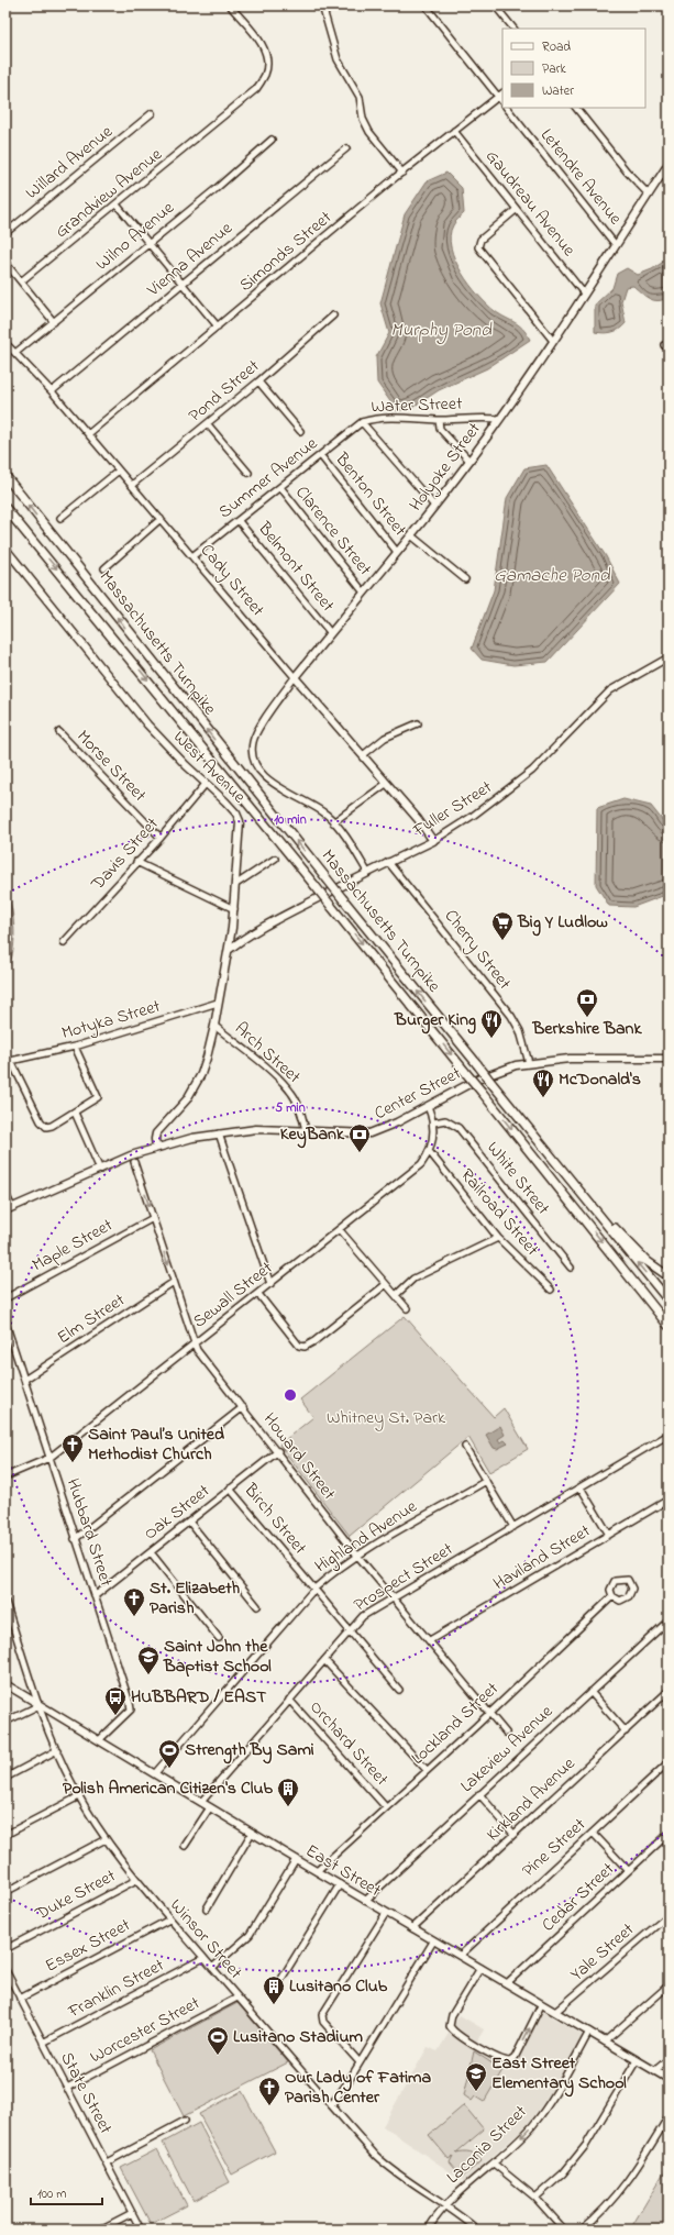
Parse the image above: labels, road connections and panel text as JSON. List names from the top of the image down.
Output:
{
  "streets": {
    "highway": ["Massachusetts Turnpike"],
    "main road": [
      "Holyoke Street",
      "Cady Street",
      "West Avenue",
      "Fuller Street",
      "Center Street",
      "East Street"
    ],
    "street": [
      "Willard Avenue",
      "Letendre Avenue",
      "Grandview Avenue",
      "Gaudreau Avenue",
      "Wilno Avenue",
      "Simonds Street",
      "Vienna Avenue",
      "Pond Street",
      "Water Street",
      "Summer Avenue",
      "Benton Street",
      "Clarence Street",
      "Belmont Street",
      "Morse Street",
      "Davis Street",
      "Cherry Street",
      "Motyka Street",
      "Arch Street",
      "White Street",
      "Railroad Street",
      "Maple Street",
      "Sewall Street",
      "Elm Street",
      "Howard Street",
      "Oak Street",
      "Birch Street",
      "Hubbard Street",
      "Highland Avenue",
      "Haviland Street",
      "Prospect Street",
      "Lockland Street",
      "Orchard Street",
      "Lakeview Avenue",
      "Kirkland Avenue",
      "Pine Street",
      "Duke Street",
      "Cedar Street",
      "Winsor Street",
      "Essex Street",
      "Yale Street",
      "Franklin Street",
      "Worcester Street",
      "State Street",
      "Laconia Street"
    ]
  },
  "crossings": [
    ["Letendre Avenue", "Holyoke Street"],
    ["Gaudreau Avenue", "Simonds Street"],
    ["Gaudreau Avenue", "Holyoke Street"],
    ["Wilno Avenue", "Cady Street"],
    ["Simonds Street", "Cady Street"],
    ["Vienna Avenue", "Cady Street"],
    ["Pond Street", "Cady Street"],
    ["Water Street", "Holyoke Street"],
    ["Water Street", "Summer Avenue"],
    ["Holyoke Street", "Benton Street"],
    ["Holyoke Street", "Clarence Street"],
    ["Holyoke Street", "Belmont Street"],
    ["Holyoke Street", "Cady Street"],
    ["Summer Avenue", "Benton Street"],
    ["Summer Avenue", "Clarence Street"],
    ["Summer Avenue", "Belmont Street"],
    ["Summer Avenue", "Cady Street"],
    ["Cady Street", "Fuller Street"],
    ["Morse Street", "Davis Street"],
    ["West Avenue", "Fuller Street"],
    ["West Avenue", "Davis Street"],
    ["West Avenue", "Motyka Street"],
    ["West Avenue", "Arch Street"],
    ["West Avenue", "Center Street"],
    ["Fuller Street", "Cherry Street"],
    ["Cherry Street", "Center Street"],
    ["Arch Street", "Center Street"],
    ["Center Street", "Sewall Street"],
    ["White Street", "Sewall Street"],
    ["Railroad Street", "Sewall Street"],
    ["Maple Street", "Howard Street"],
    ["Sewall Street", "Howard Street"],
    ["Sewall Street", "Hubbard Street"],
    ["Elm Street", "Howard Street"],
    ["Elm Street", "Hubbard Street"],
    ["Howard Street", "Oak Street"],
    ["Howard Street", "Highland Avenue"],
    ["Howard Street", "Haviland Street"],
    ["Howard Street", "Prospect Street"],
    ["Howard Street", "Lockland Street"],
    ["Oak Street", "Birch Street"],
    ["Oak Street", "Hubbard Street"],
    ["Birch Street", "Highland Avenue"],
    ["Birch Street", "Prospect Street"],
    ["Hubbard Street", "East Street"],
    ["Highland Avenue", "East Street"],
    ["Prospect Street", "Orchard Street"],
    ["Prospect Street", "East Street"],
    ["Lockland Street", "Orchard Street"],
    ["Lockland Street", "East Street"],
    ["Lakeview Avenue", "East Street"],
    ["Kirkland Avenue", "East Street"],
    ["Pine Street", "East Street"],
    ["East Street", "Cedar Street"],
    ["East Street", "Winsor Street"],
    ["East Street", "Yale Street"],
    ["East Street", "Laconia Street"],
    ["Duke Street", "Winsor Street"],
    ["Winsor Street", "Essex Street"],
    ["Winsor Street", "Franklin Street"],
    ["Winsor Street", "Worcester Street"],
    ["Winsor Street", "Laconia Street"],
    ["Essex Street", "State Street"],
    ["Franklin Street", "State Street"],
    ["Worcester Street", "State Street"]
  ],
  "one_way": ["Laconia Street"],
  "water": ["Murphy Pond", "Gamache Pond"],
  "parks": ["Whitney St. Park"],
  "places": {
    "supermarket": ["Big Y Ludlow"],
    "bank": ["Berkshire Bank", "KeyBank"],
    "restaurant": ["Burger King", "McDonald's"],
    "church": ["Saint Paul’s United Methodist Church", "St. Elizabeth Parish", "Our Lady of Fatima Parish Center"],
    "school or university": ["Saint John the Baptist School", "East Street Elementary School"],
    "bus stop": ["HUBBARD / EAST"],
    "sports": ["Strength By Sami", "Lusitano Stadium"],
    "building": ["Polish American Citizen's Club", "Lusitano Club"]
  },
  "legend": ["Road", "Park", "Water"],
  "scale_bar": "100 m",
  "rings": ["10 min", "5 min"]
}
